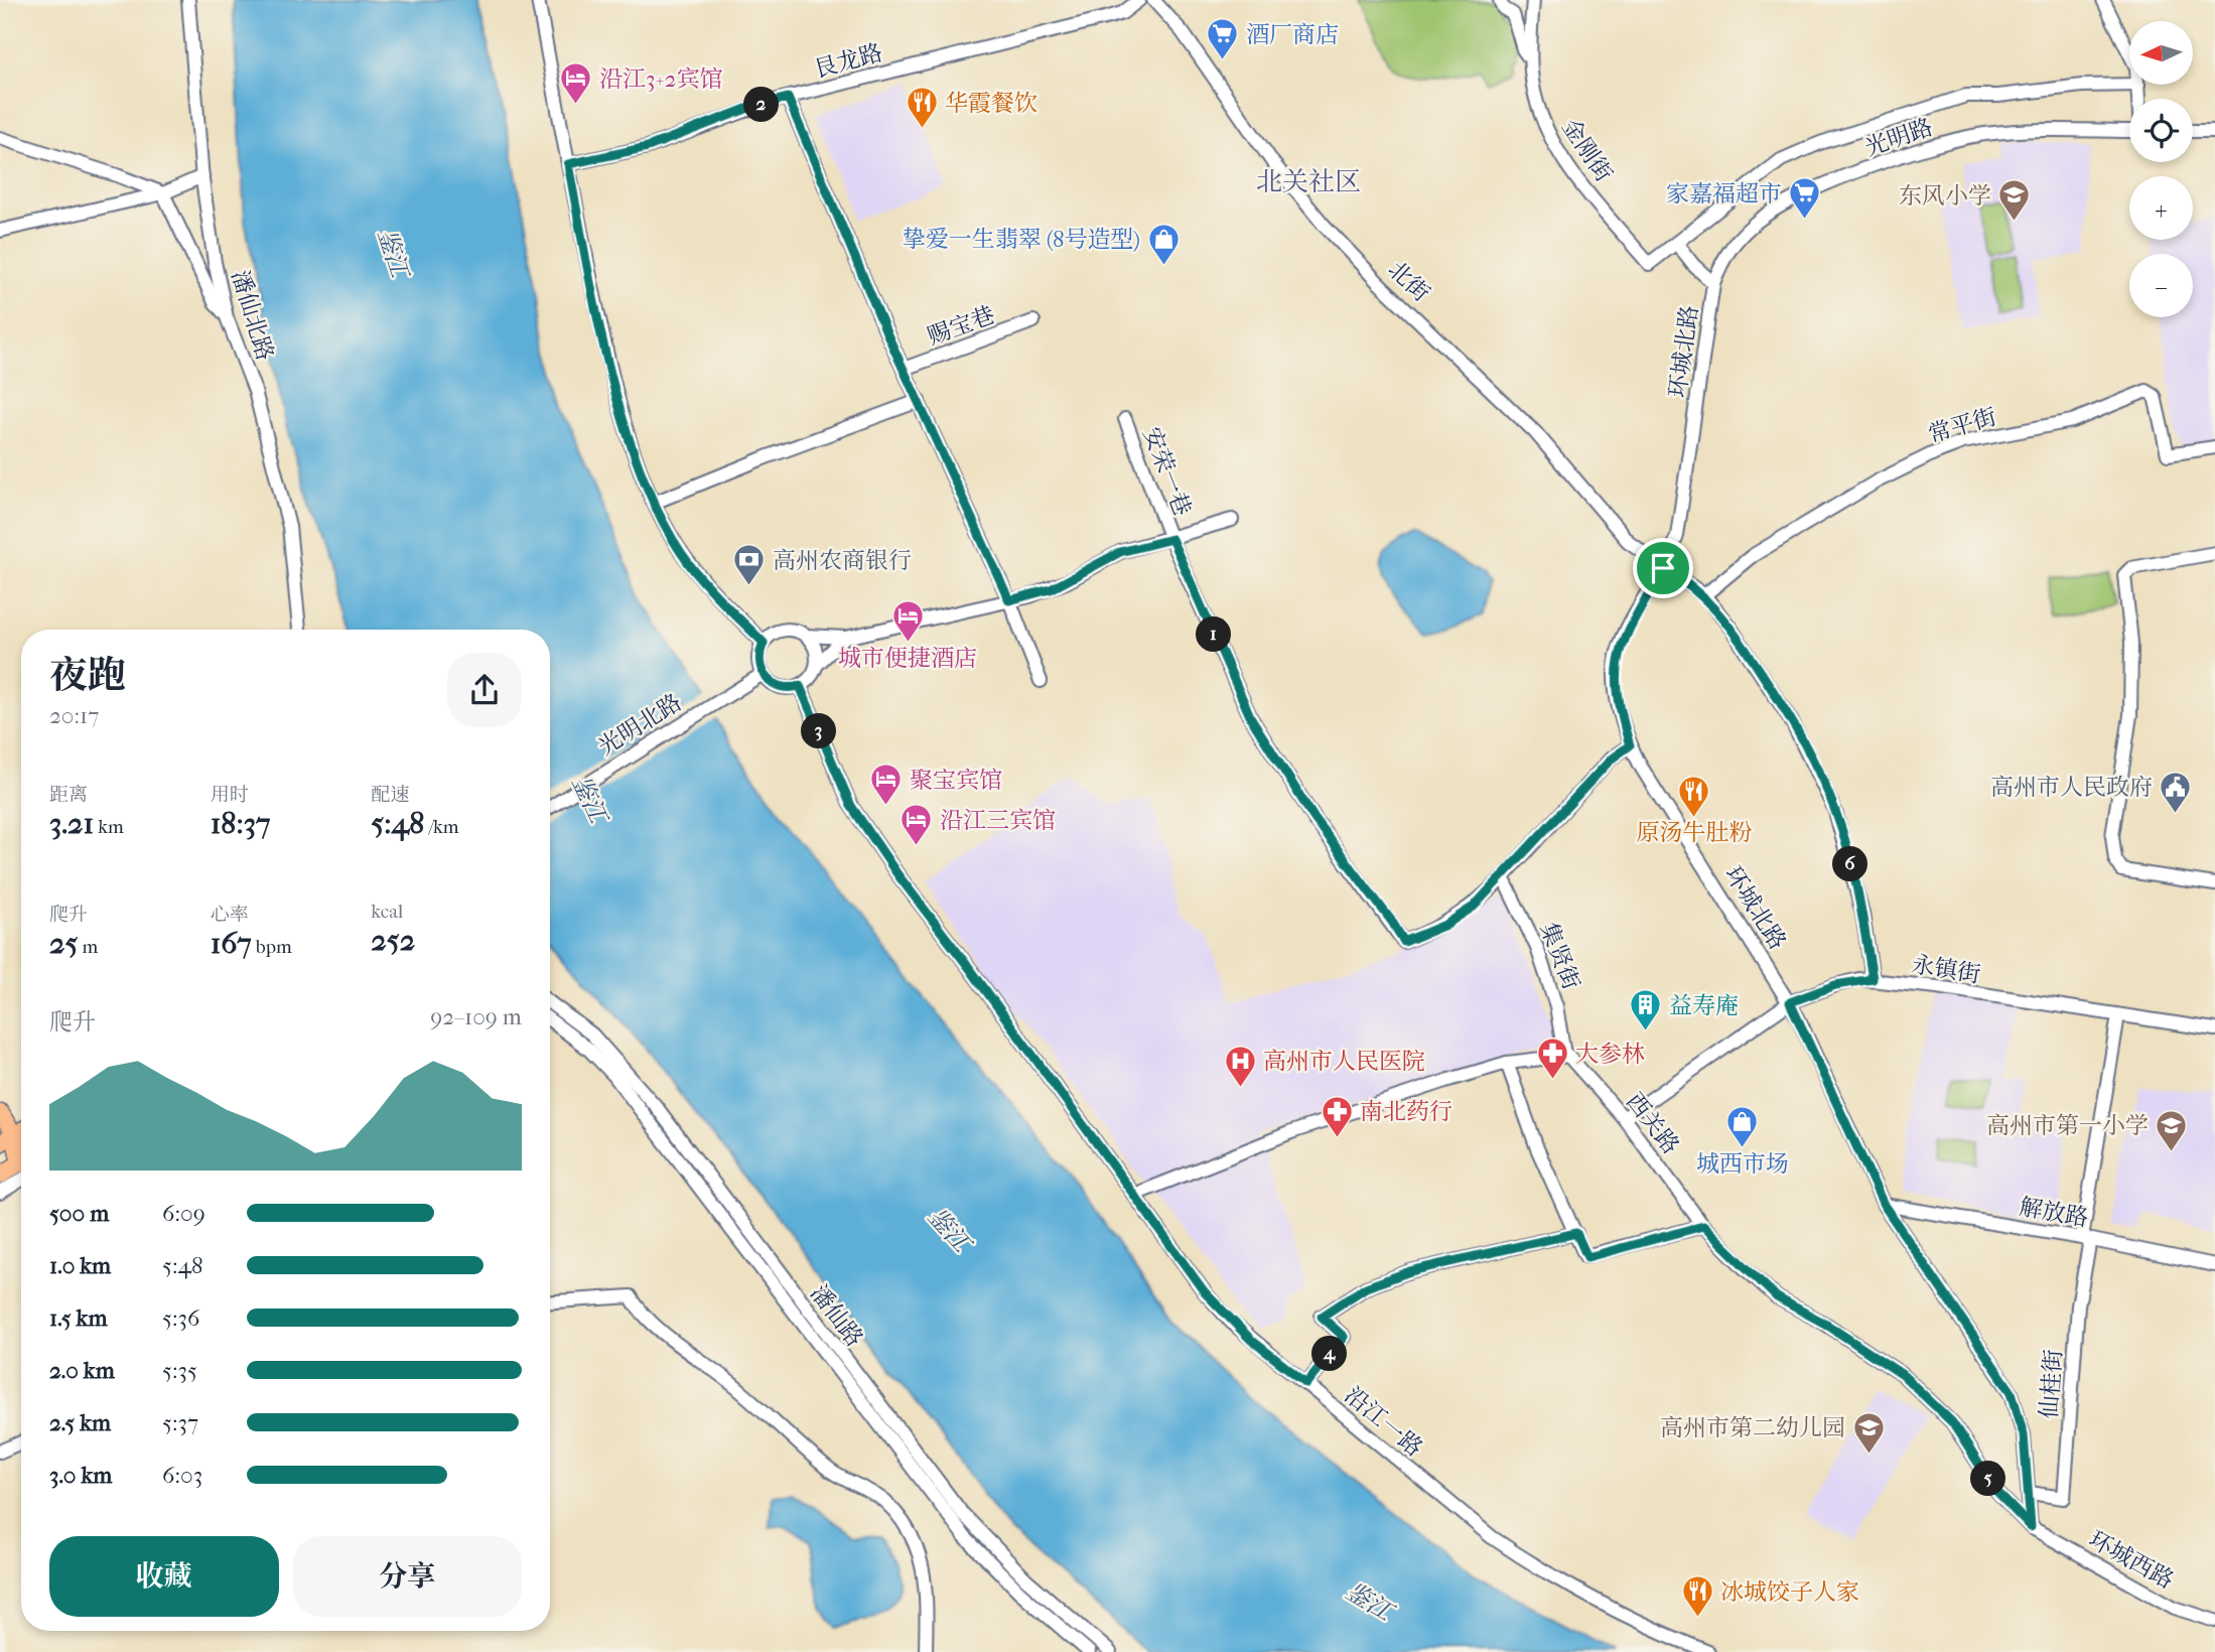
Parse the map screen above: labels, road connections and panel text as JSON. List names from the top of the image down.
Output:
{
  "streets": {
    "street": [
      "艮龙路",
      "光明路",
      "金刚街",
      "北街",
      "潘仙北路",
      "赐宝巷",
      "环城北路",
      "常平街",
      "安荣一巷",
      "光明北路",
      "集贤街",
      "永镇街",
      "西关路",
      "解放路",
      "潘仙路",
      "仙桂街",
      "沿江一路",
      "环城西路"
    ]
  },
  "crossings": [
    ["光明路", "环城北路"],
    ["北街", "环城北路"],
    ["北街", "常平街"],
    ["北街", "永镇街"],
    ["环城北路", "永镇街"],
    ["环城北路", "西关路"],
    ["环城北路", "解放路"],
    ["环城北路", "仙桂街"],
    ["环城北路", "环城西路"],
    ["光明北路", "沿江一路"],
    ["集贤街", "西关路"],
    ["永镇街", "西关路"],
    ["永镇街", "仙桂街"],
    ["西关路", "环城西路"],
    ["解放路", "仙桂街"]
  ],
  "districts": ["北关社区"],
  "water": ["鉴江"],
  "places": {
    "supermarket": ["酒厂商店", "家嘉福超市"],
    "hotel": [
      "沿江3+2宾馆",
      "城市便捷酒店",
      "聚宝宾馆",
      "沿江三宾馆"
    ],
    "restaurant": ["华霞餐饮", "原汤牛肚粉", "冰城饺子人家"],
    "school or university": ["东风小学", "高州市第一小学", "高州市第二幼儿园"],
    "shop": ["挚爱一生翡翠 (8号造型)", "城西市场"],
    "bank": ["高州农商银行"],
    "public building": ["高州市人民政府"],
    "building": ["益寿庵"],
    "pharmacy": ["大参林", "南北药行"],
    "hospital": ["高州市人民医院"]
  },
  "north": "left",
  "page": {
    "map_buttons": ["+", "−"],
    "pins": [
      "2",
      "1",
      "3",
      "6",
      "4",
      "5"
    ],
    "heading": ["夜跑", "20:17"],
    "stats": [
      ["距离", "3.21 km"],
      ["用时", "18:37"],
      ["配速", "5:48 /km"],
      ["爬升", "25 m"],
      ["心率", "167 bpm"],
      ["kcal", "252"]
    ],
    "chart": ["爬升", "92–109 m"],
    "list": [
      {
        "name": "500 m",
        "note": "6:09"
      },
      {
        "name": "1.0 km",
        "note": "5:48"
      },
      {
        "name": "1.5 km",
        "note": "5:36"
      },
      {
        "name": "2.0 km",
        "note": "5:35"
      },
      {
        "name": "2.5 km",
        "note": "5:37"
      },
      {
        "name": "3.0 km",
        "note": "6:03"
      }
    ],
    "buttons": ["收藏", "分享"]
  }
}
